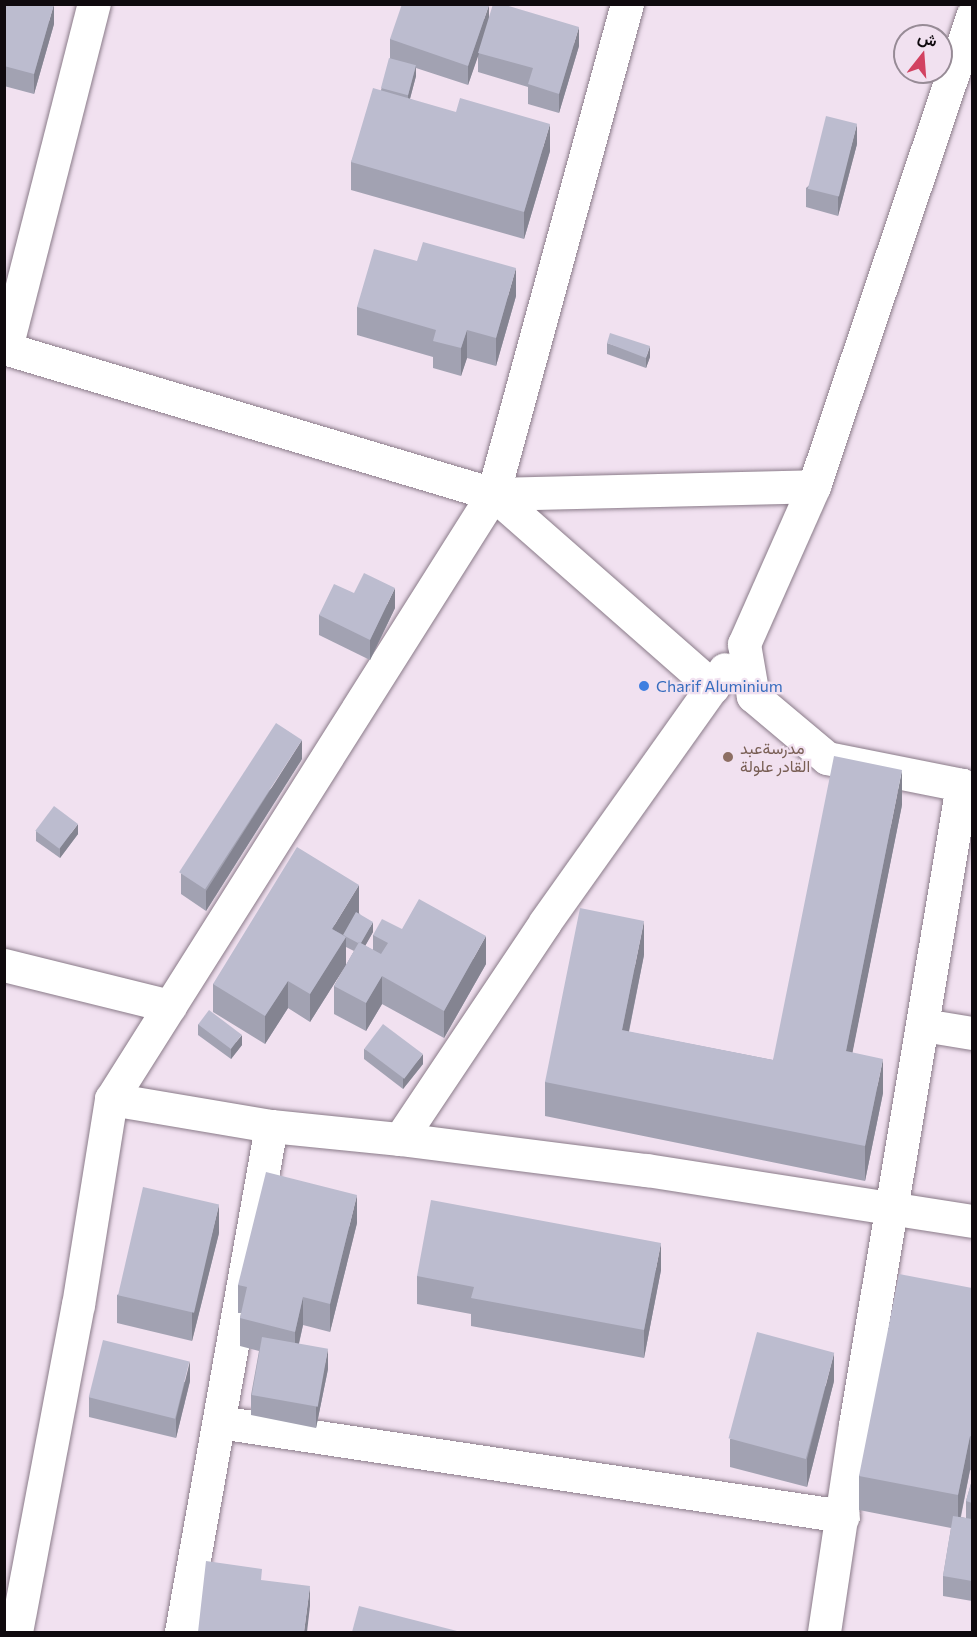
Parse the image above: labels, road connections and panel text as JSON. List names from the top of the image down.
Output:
{
  "places": ["Charif Aluminium", "مدرسةعبد القادر علولة"],
  "north": "top"
}
